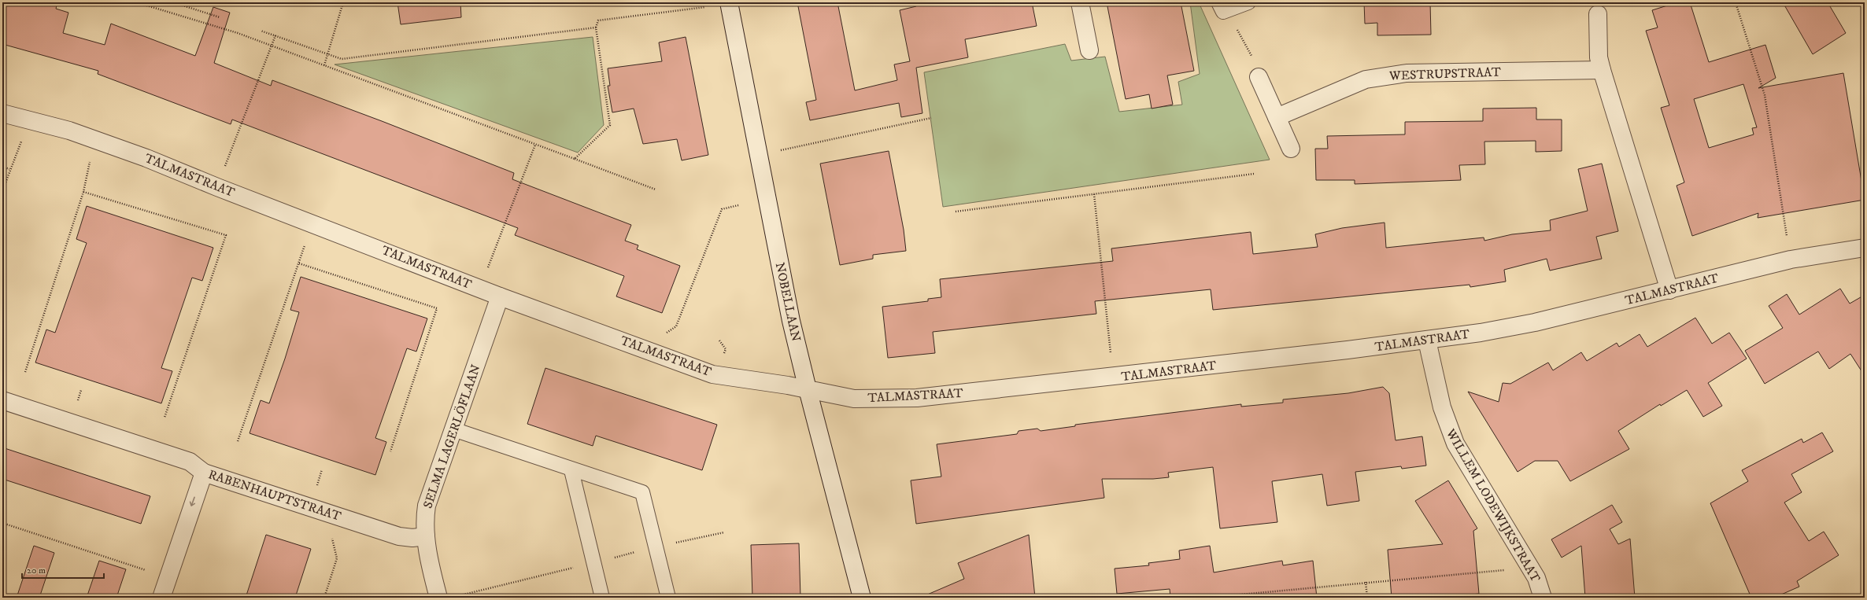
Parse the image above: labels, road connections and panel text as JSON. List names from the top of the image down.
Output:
{
  "streets": {
    "street": [
      "WESTRUPSTRAAT",
      "TALMASTRAAT",
      "NOBELLAAN",
      "SELMA LAGERLÖFLAAN",
      "RABENHAUPTSTRAAT",
      "WILLEM LODEWIJKSTRAAT"
    ]
  },
  "crossings": [
    ["TALMASTRAAT", "NOBELLAAN"],
    ["TALMASTRAAT", "SELMA LAGERLÖFLAAN"],
    ["TALMASTRAAT", "WILLEM LODEWIJKSTRAAT"],
    ["SELMA LAGERLÖFLAAN", "RABENHAUPTSTRAAT"]
  ],
  "scale_bar": "20 m"
}
